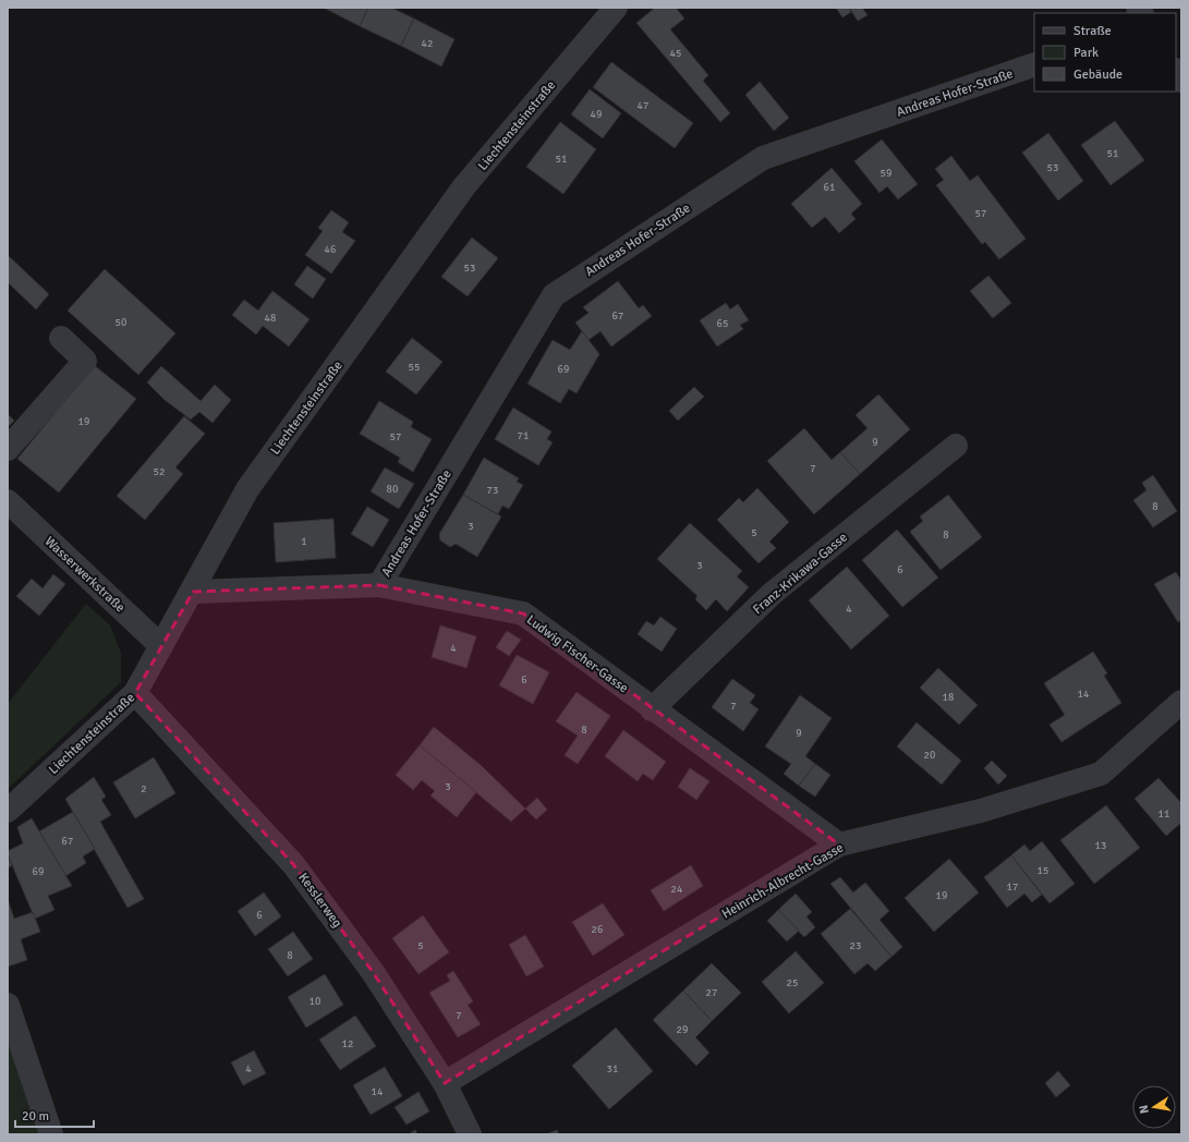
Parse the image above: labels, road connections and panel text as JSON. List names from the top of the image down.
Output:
{
  "streets": {
    "street": [
      "Andreas Hofer-Straße",
      "Liechtensteinstraße",
      "Franz-Krikawa-Gasse",
      "Wasserwerkstraße",
      "Ludwig Fischer-Gasse",
      "Heinrich-Albrecht-Gasse",
      "Kesslerweg"
    ]
  },
  "crossings": [
    ["Andreas Hofer-Straße", "Ludwig Fischer-Gasse"],
    ["Liechtensteinstraße", "Wasserwerkstraße"],
    ["Liechtensteinstraße", "Ludwig Fischer-Gasse"],
    ["Liechtensteinstraße", "Kesslerweg"],
    ["Franz-Krikawa-Gasse", "Ludwig Fischer-Gasse"],
    ["Ludwig Fischer-Gasse", "Heinrich-Albrecht-Gasse"],
    ["Heinrich-Albrecht-Gasse", "Kesslerweg"]
  ],
  "house_numbers": [
    "42",
    "45",
    "47",
    "49",
    "51",
    "51",
    "53",
    "59",
    "61",
    "57",
    "46",
    "53",
    "67",
    "48",
    "50",
    "65",
    "55",
    "69",
    "19",
    "71",
    "57",
    "9",
    "7",
    "52",
    "80",
    "73",
    "8",
    "3",
    "5",
    "8",
    "1",
    "3",
    "6",
    "4",
    "4",
    "6",
    "14",
    "18",
    "7",
    "8",
    "9",
    "20",
    "3",
    "2",
    "11",
    "67",
    "13",
    "15",
    "69",
    "17",
    "24",
    "19",
    "6",
    "26",
    "5",
    "23",
    "8",
    "25",
    "27",
    "10",
    "7",
    "29",
    "12",
    "4",
    "31",
    "14"
  ],
  "legend": ["Straße", "Park", "Gebäude"],
  "scale_bar": "20 m",
  "north": "left"
}
